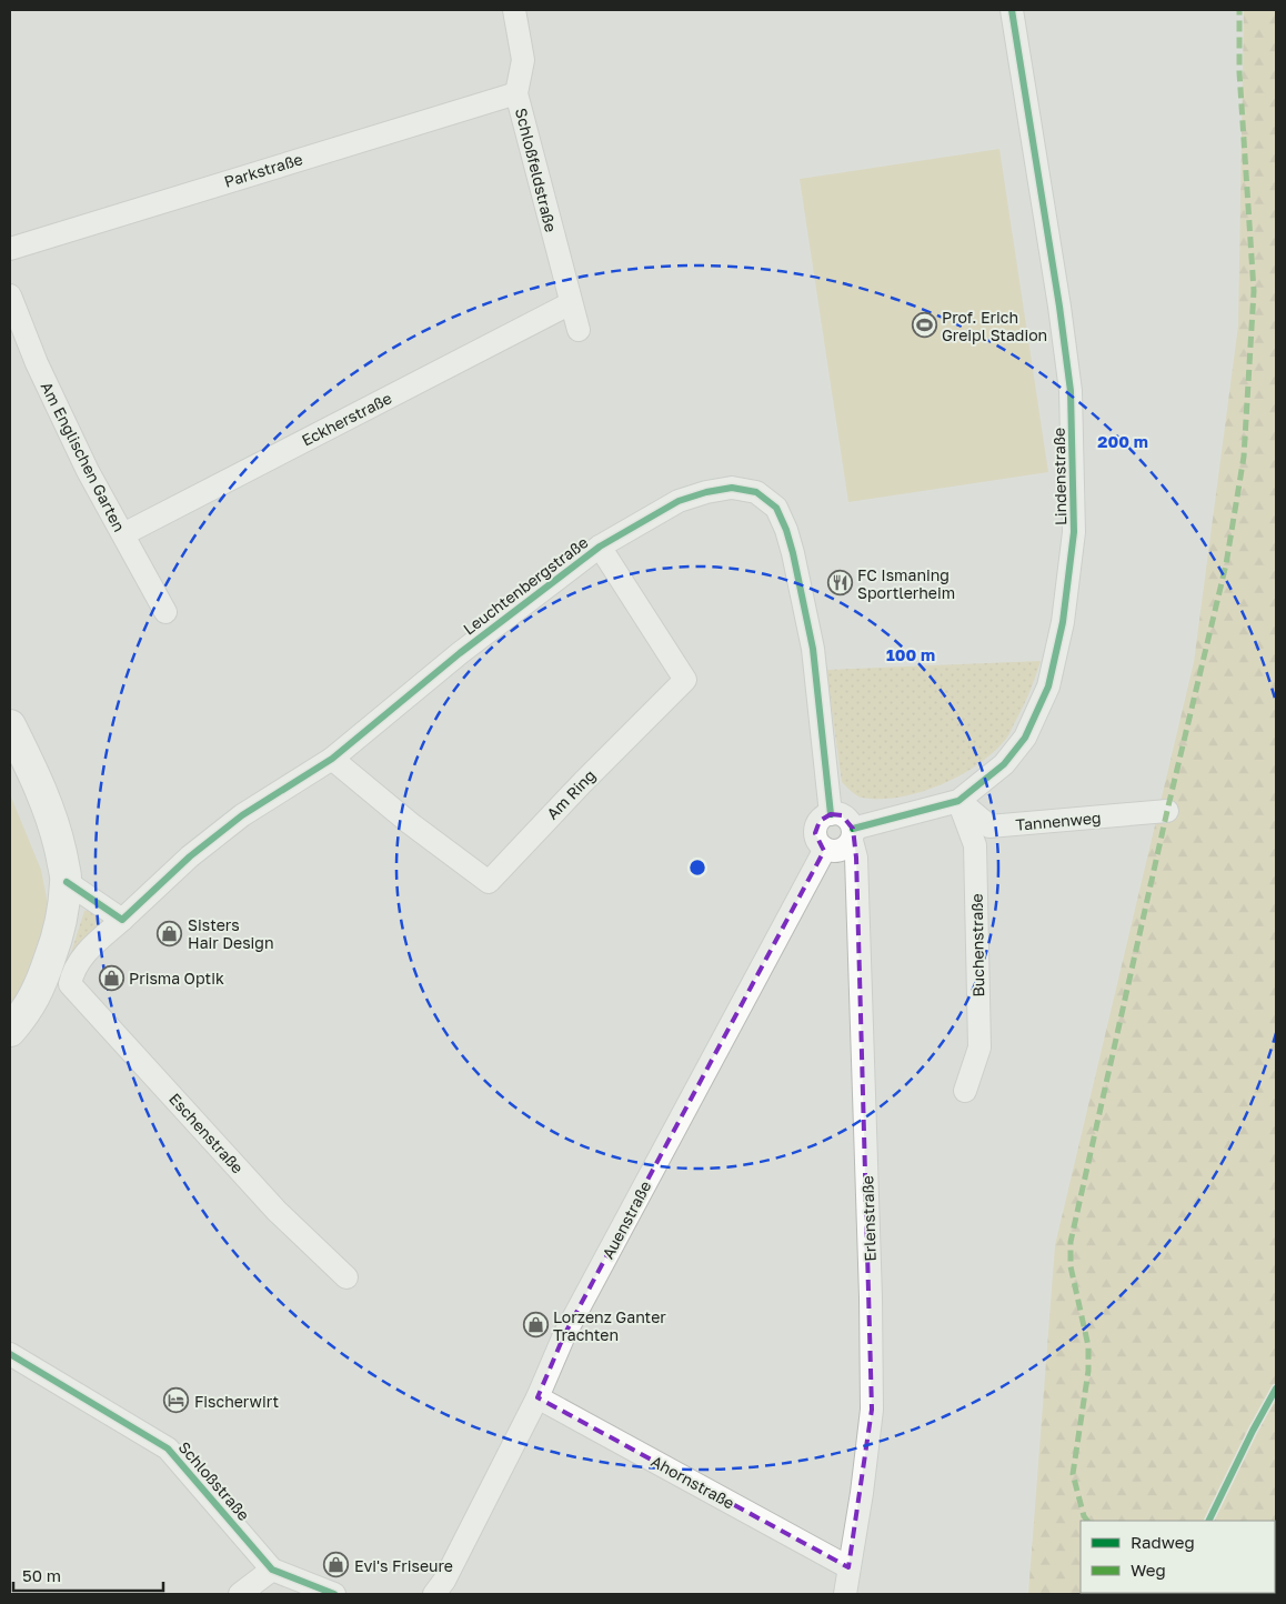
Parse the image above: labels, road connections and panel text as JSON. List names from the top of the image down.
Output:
{
  "streets": {
    "street": [
      "Parkstraße",
      "Schloßfeldstraße",
      "Eckherstraße",
      "Am Englischen Garten",
      "Lindenstraße",
      "Leuchtenbergstraße",
      "Am Ring",
      "Tannenweg",
      "Buchenstraße",
      "Eschenstraße",
      "Erlenstraße",
      "Auenstraße",
      "Schloßstraße",
      "Ahornstraße"
    ]
  },
  "crossings": [
    ["Parkstraße", "Schloßfeldstraße"],
    ["Schloßfeldstraße", "Eckherstraße"],
    ["Eckherstraße", "Am Englischen Garten"],
    ["Lindenstraße", "Leuchtenbergstraße"],
    ["Lindenstraße", "Tannenweg"],
    ["Lindenstraße", "Buchenstraße"],
    ["Lindenstraße", "Erlenstraße"],
    ["Lindenstraße", "Auenstraße"],
    ["Leuchtenbergstraße", "Am Ring"],
    ["Leuchtenbergstraße", "Erlenstraße"],
    ["Leuchtenbergstraße", "Auenstraße"],
    ["Tannenweg", "Buchenstraße"],
    ["Erlenstraße", "Auenstraße"],
    ["Erlenstraße", "Ahornstraße"],
    ["Auenstraße", "Ahornstraße"]
  ],
  "places": {
    "sports": ["Prof. Erich Greipl Stadion"],
    "restaurant": ["FC Ismaning Sportlerheim"],
    "shop": [
      "Sisters Hair Design",
      "Prisma Optik",
      "Lorzenz Ganter Trachten",
      "Evi's Friseure"
    ],
    "hotel": ["Fischerwirt"]
  },
  "legend": ["Radweg", "Weg"],
  "scale_bar": "50 m",
  "rings": ["200 m", "100 m"]
}
